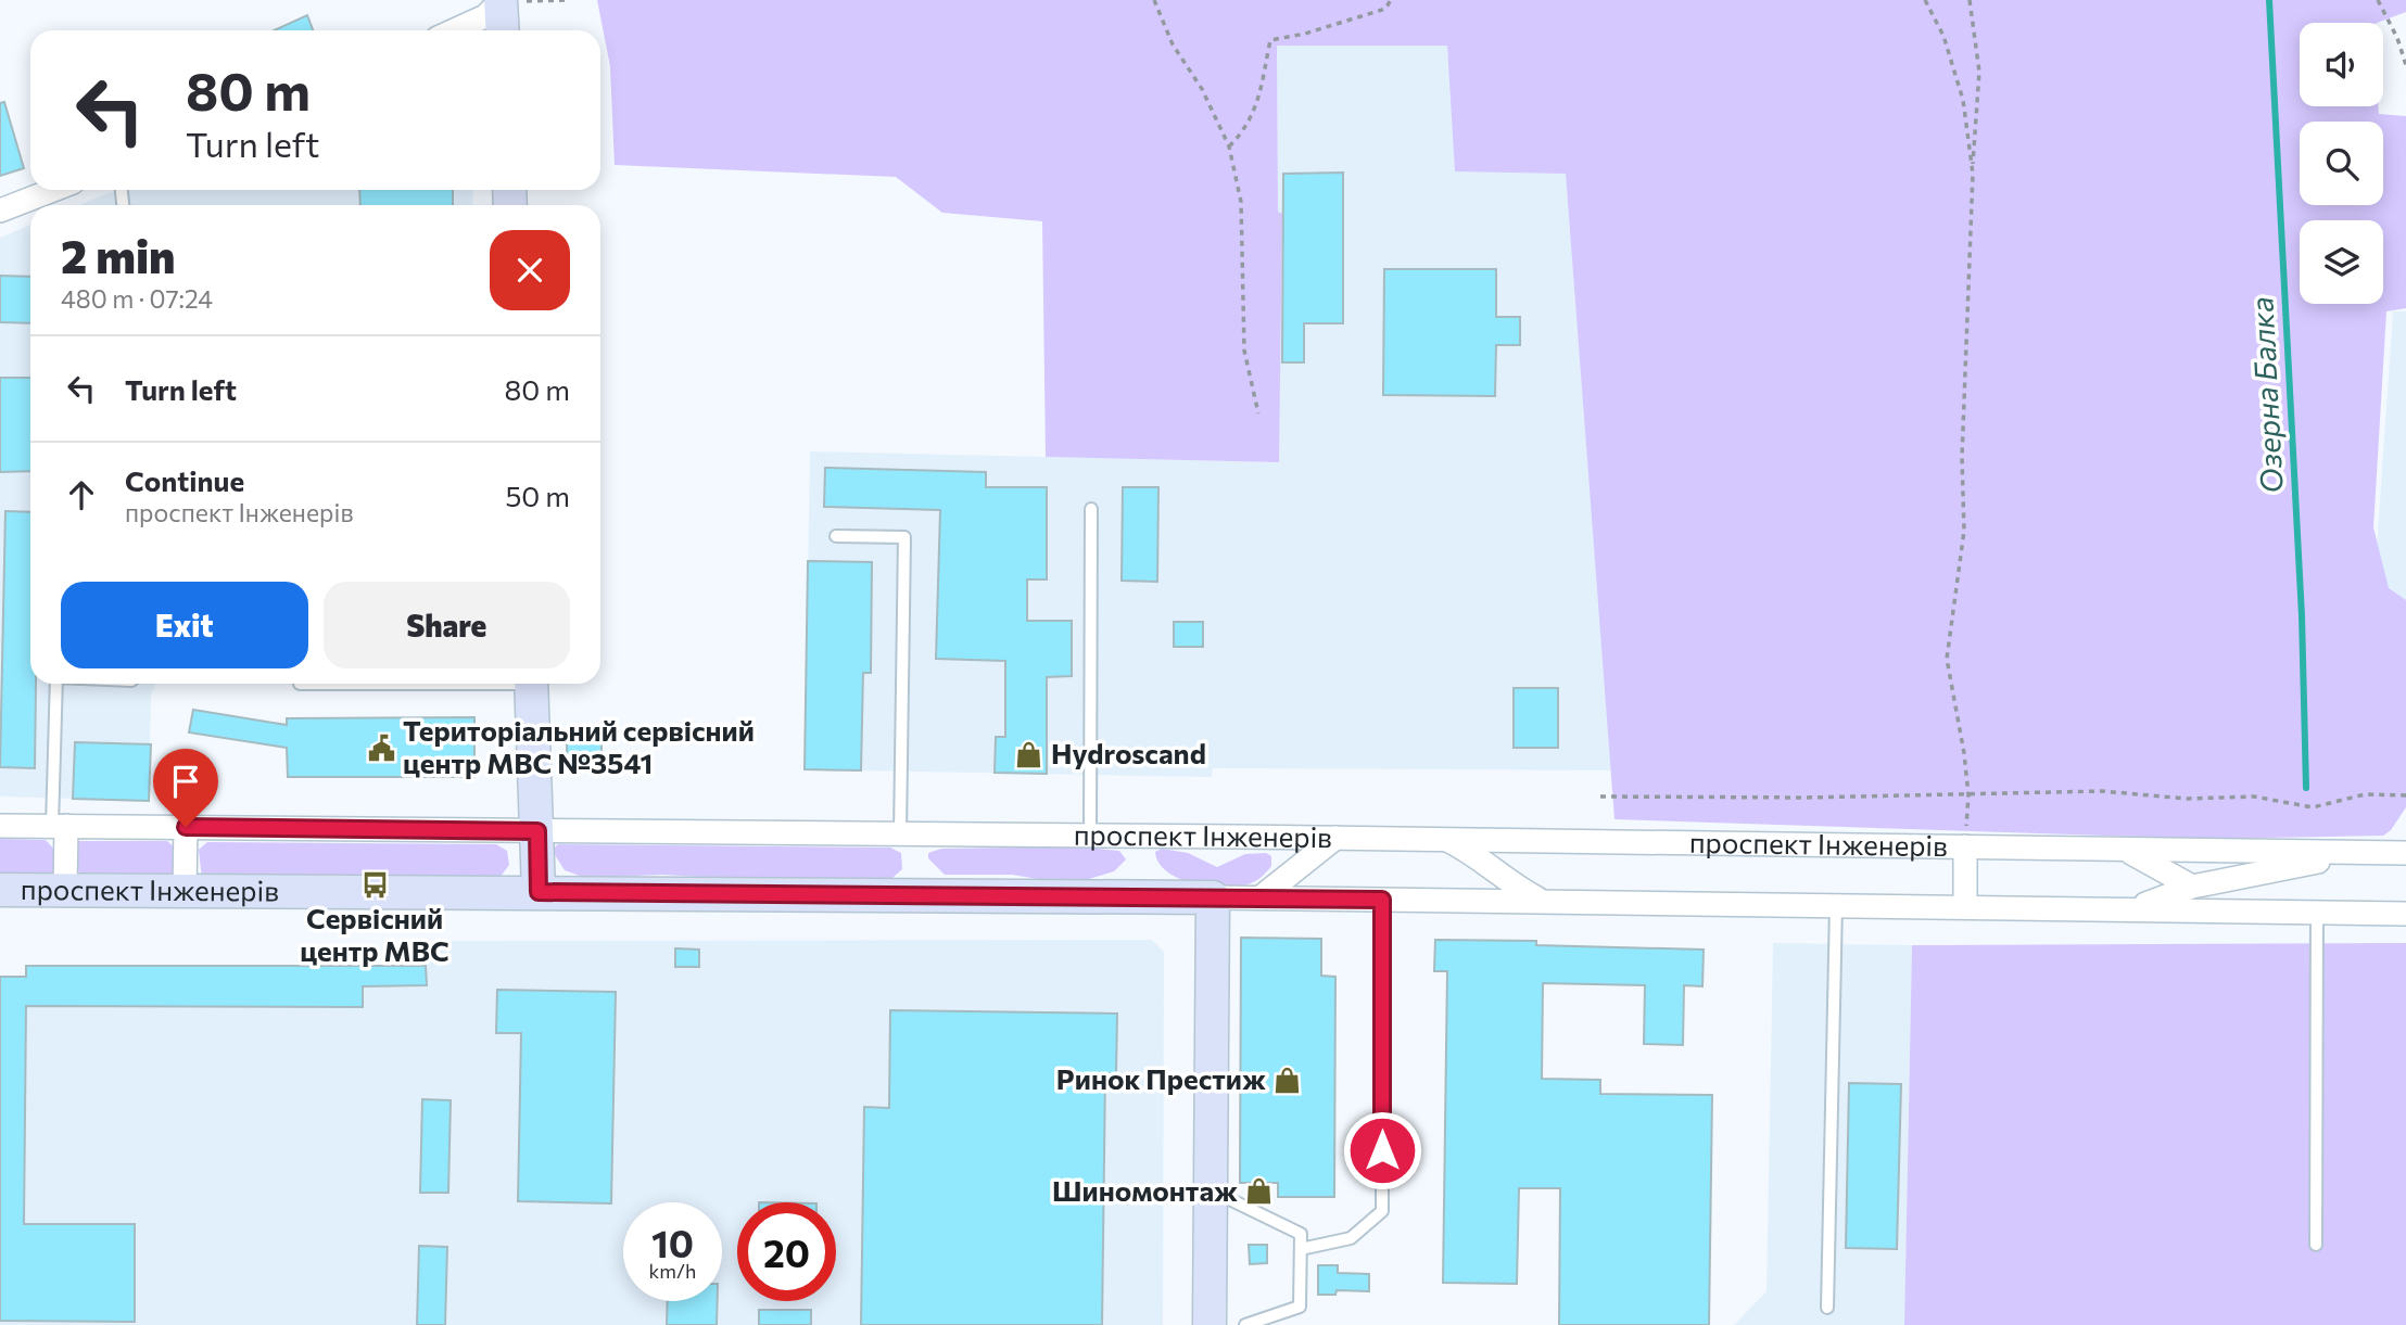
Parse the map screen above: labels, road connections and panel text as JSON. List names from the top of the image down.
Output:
{
  "streets": {
    "street": ["проспект Інженерів"]
  },
  "water": ["Озерна Балка"],
  "places": {
    "public building": ["Територіальний сервісний центр МВС №3541"],
    "shop": ["Hydroscand", "Ринок Престиж", "Шиномонтаж"],
    "bus stop": ["Сервісний центр МВС"]
  },
  "page": {
    "turn": ["80 m", "Turn left"],
    "heading": ["2 min", "480 m · 07:24"],
    "list": [
      {
        "name": "Turn left",
        "value": "80 m"
      },
      {
        "name": "Continue",
        "note": "проспект Інженерів",
        "value": "50 m"
      }
    ],
    "buttons": ["Exit", "Share"],
    "speed": "10 km/h",
    "limit": "20"
  }
}
